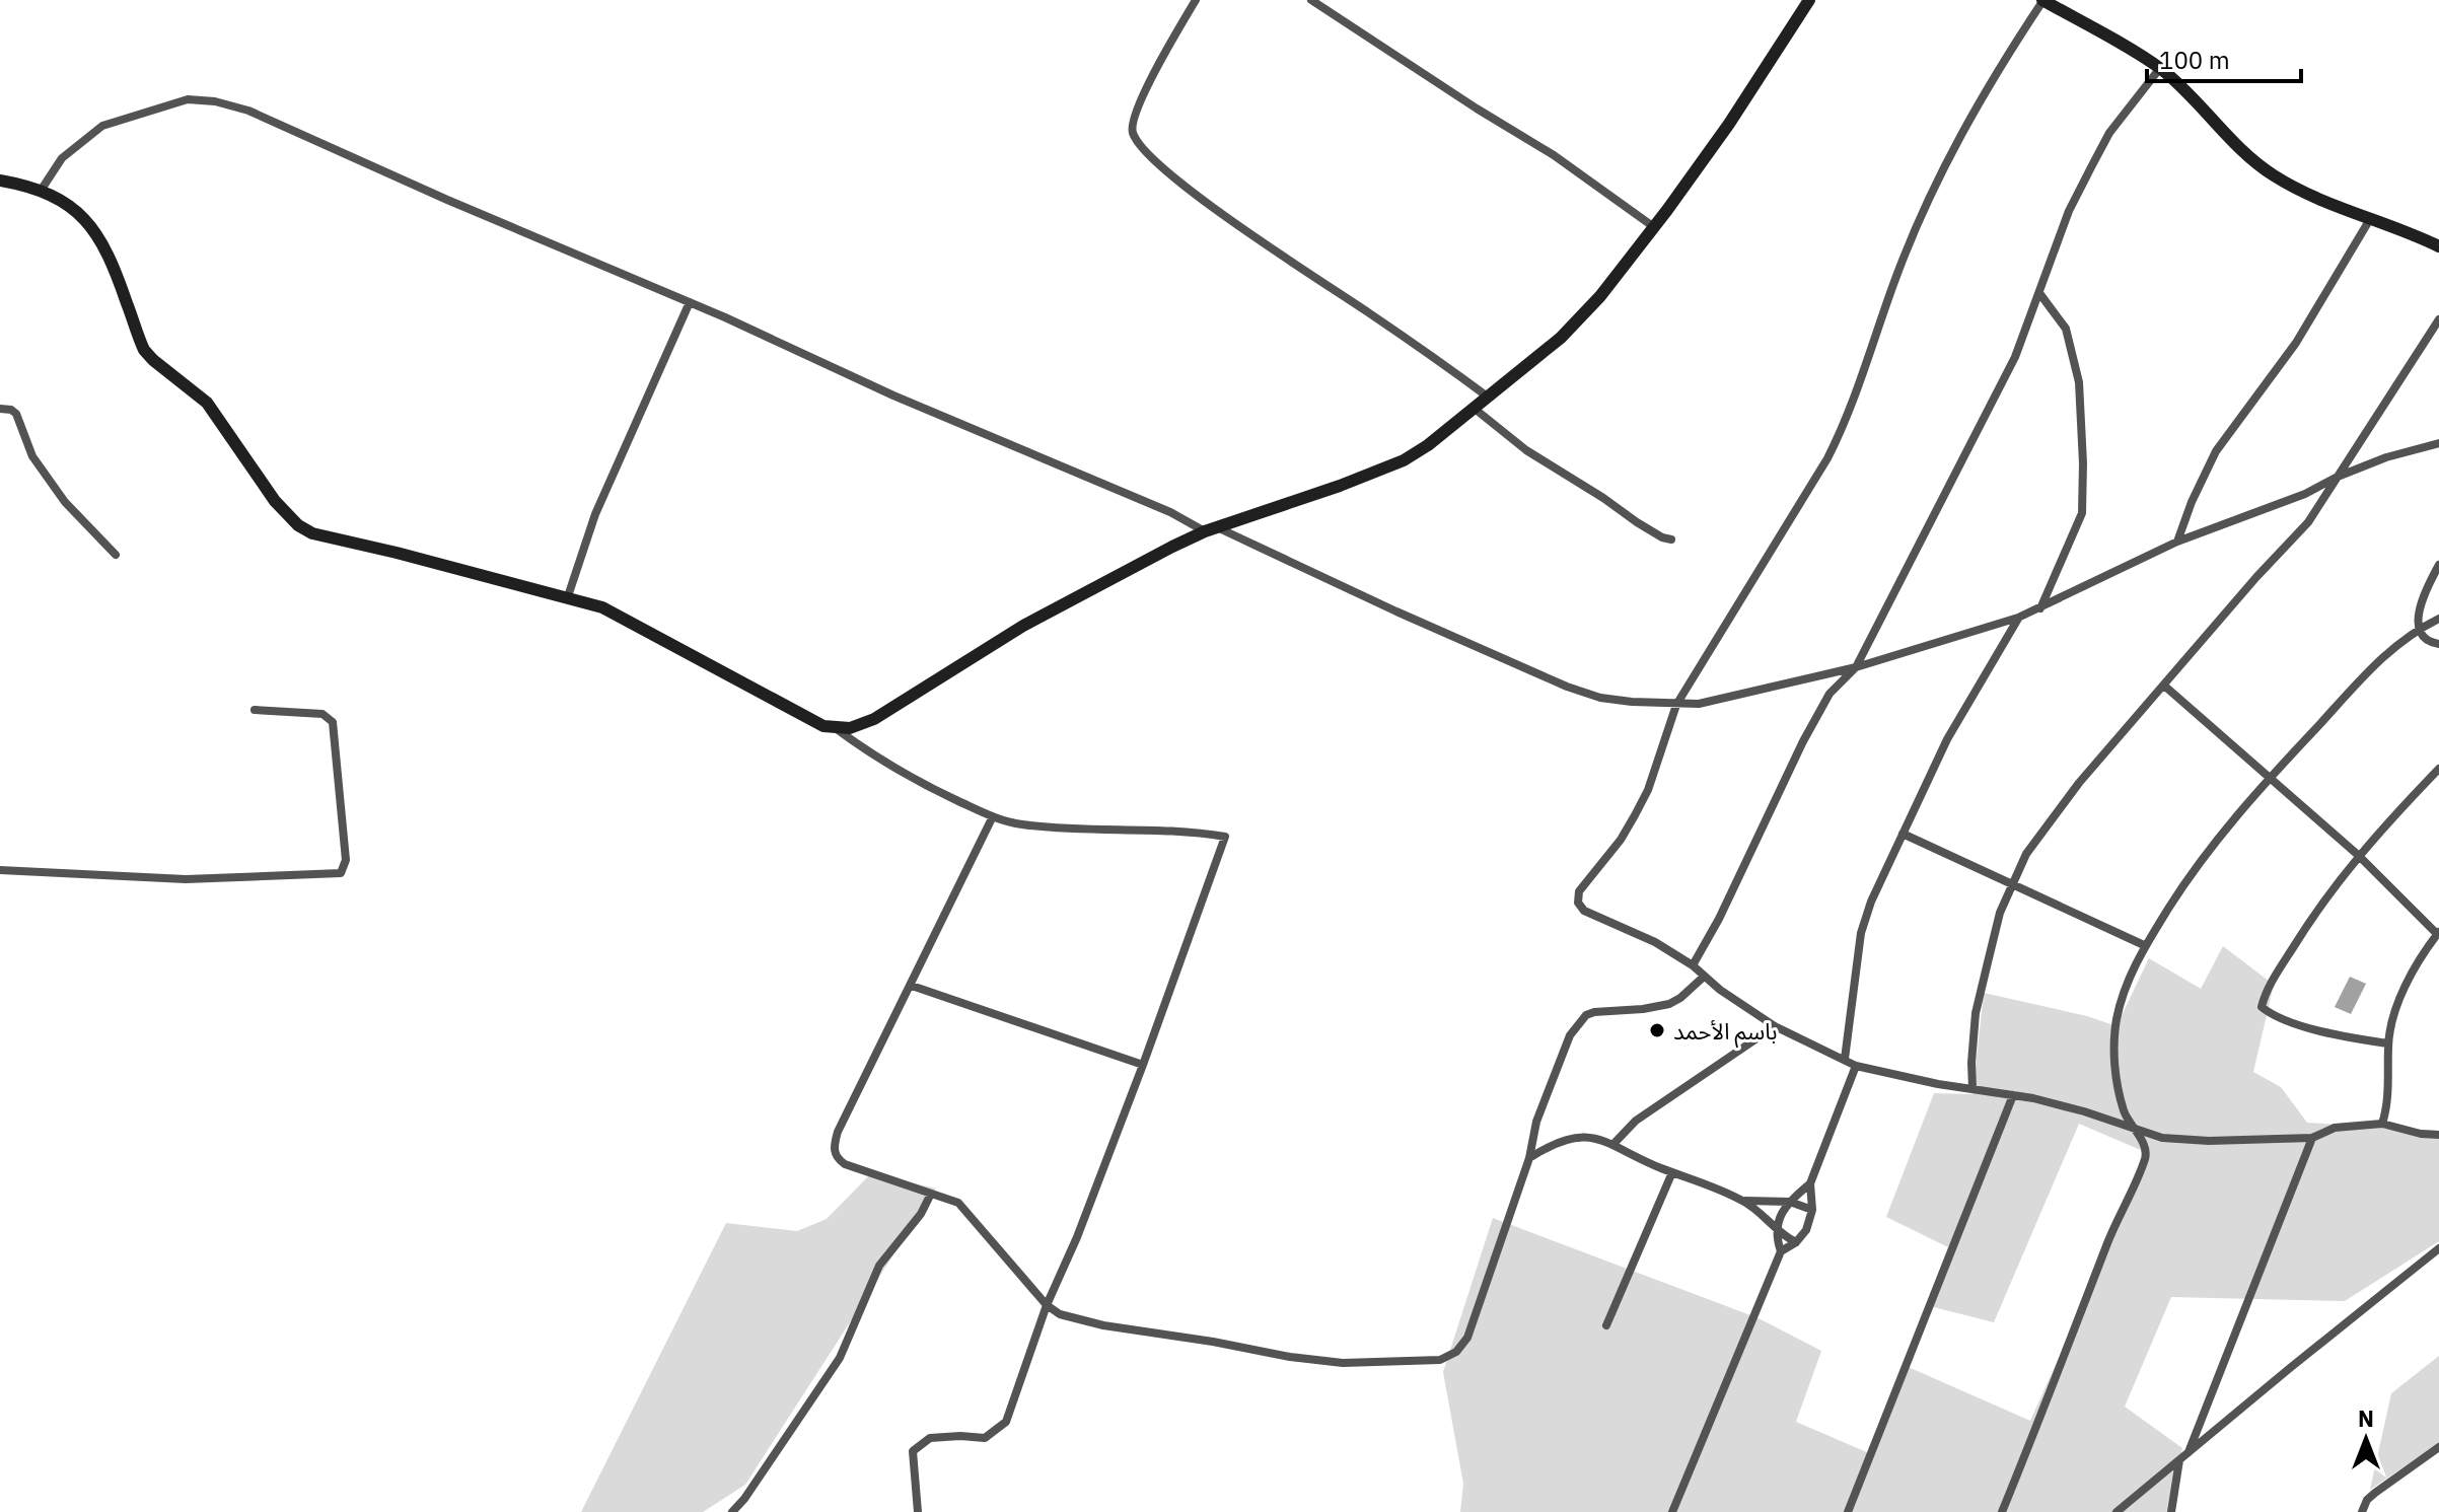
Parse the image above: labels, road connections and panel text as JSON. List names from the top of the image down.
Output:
{
  "places": ["باسم الأحمد"],
  "scale_bar": "100 m",
  "north": "top"
}
